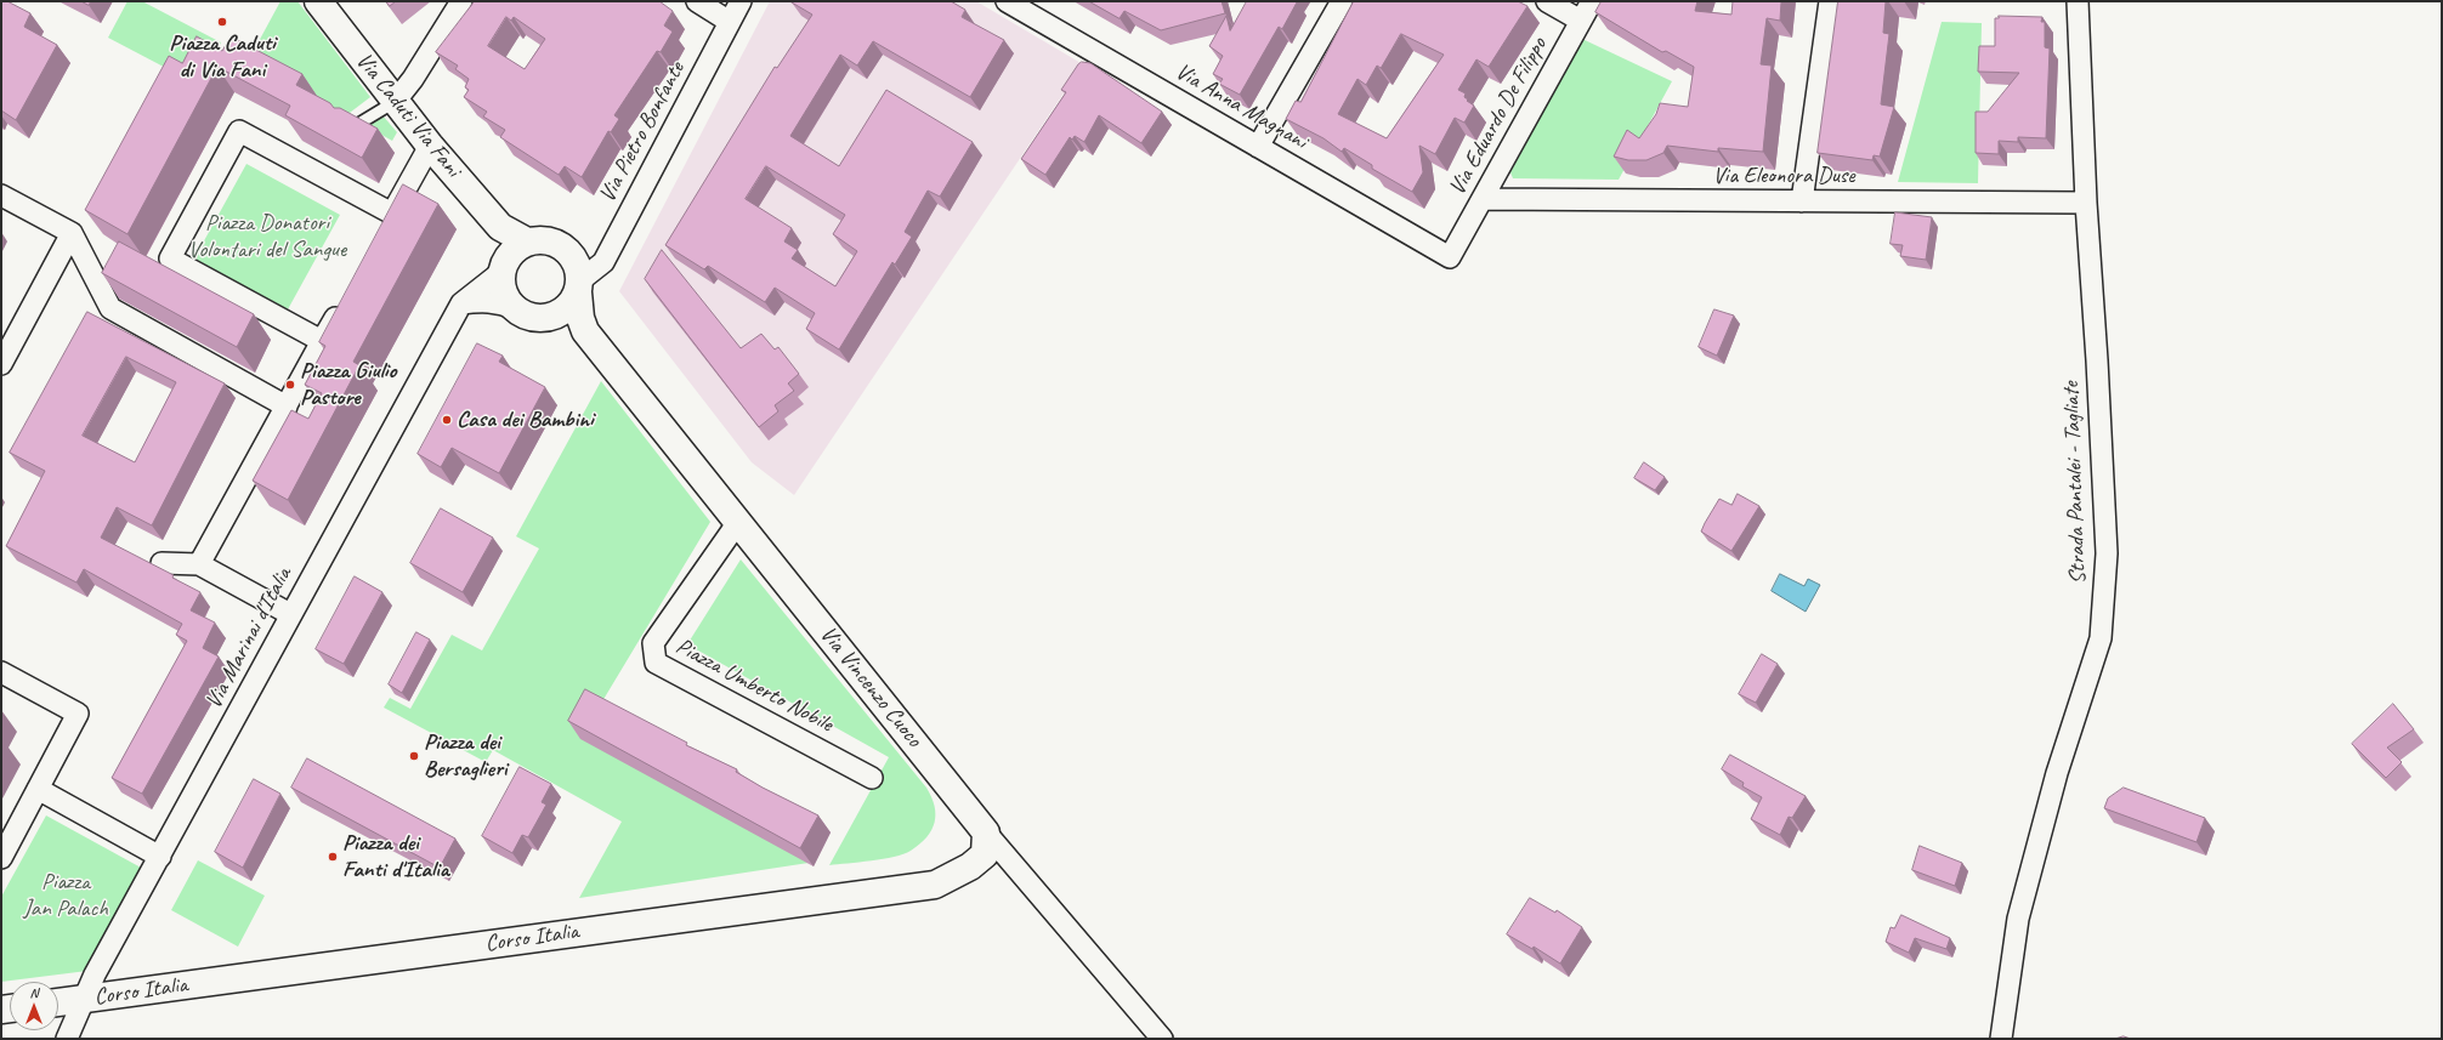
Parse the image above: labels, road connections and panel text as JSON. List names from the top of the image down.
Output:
{
  "streets": {
    "street": [
      "Via Anna Magnani",
      "Via Caduti Via Fani",
      "Via Eduardo De Filippo",
      "Via Pietro Bonfante",
      "Via Eleonora Duse",
      "Strada Pantalei - Tagliate",
      "Via Marinai d'Italia",
      "Piazza Umberto Nobile",
      "Via Vincenzo Cuoco",
      "Corso Italia"
    ]
  },
  "crossings": [
    ["Via Anna Magnani", "Via Eduardo De Filippo"],
    ["Via Caduti Via Fani", "Via Pietro Bonfante"],
    ["Via Caduti Via Fani", "Via Marinai d'Italia"],
    ["Via Caduti Via Fani", "Via Vincenzo Cuoco"],
    ["Via Eduardo De Filippo", "Via Eleonora Duse"],
    ["Via Pietro Bonfante", "Via Marinai d'Italia"],
    ["Via Pietro Bonfante", "Via Vincenzo Cuoco"],
    ["Via Eleonora Duse", "Strada Pantalei - Tagliate"],
    ["Via Marinai d'Italia", "Via Vincenzo Cuoco"],
    ["Via Marinai d'Italia", "Corso Italia"],
    ["Piazza Umberto Nobile", "Via Vincenzo Cuoco"],
    ["Via Vincenzo Cuoco", "Corso Italia"]
  ],
  "parks": ["Piazza Donatori Volontari del Sangue", "Piazza Jan Palach"],
  "places": [
    "Piazza Caduti di Via Fani",
    "Piazza Giulio Pastore",
    "Casa dei Bambini",
    "Piazza dei Bersaglieri",
    "Piazza dei Fanti d'Italia"
  ],
  "north": "top"
}
